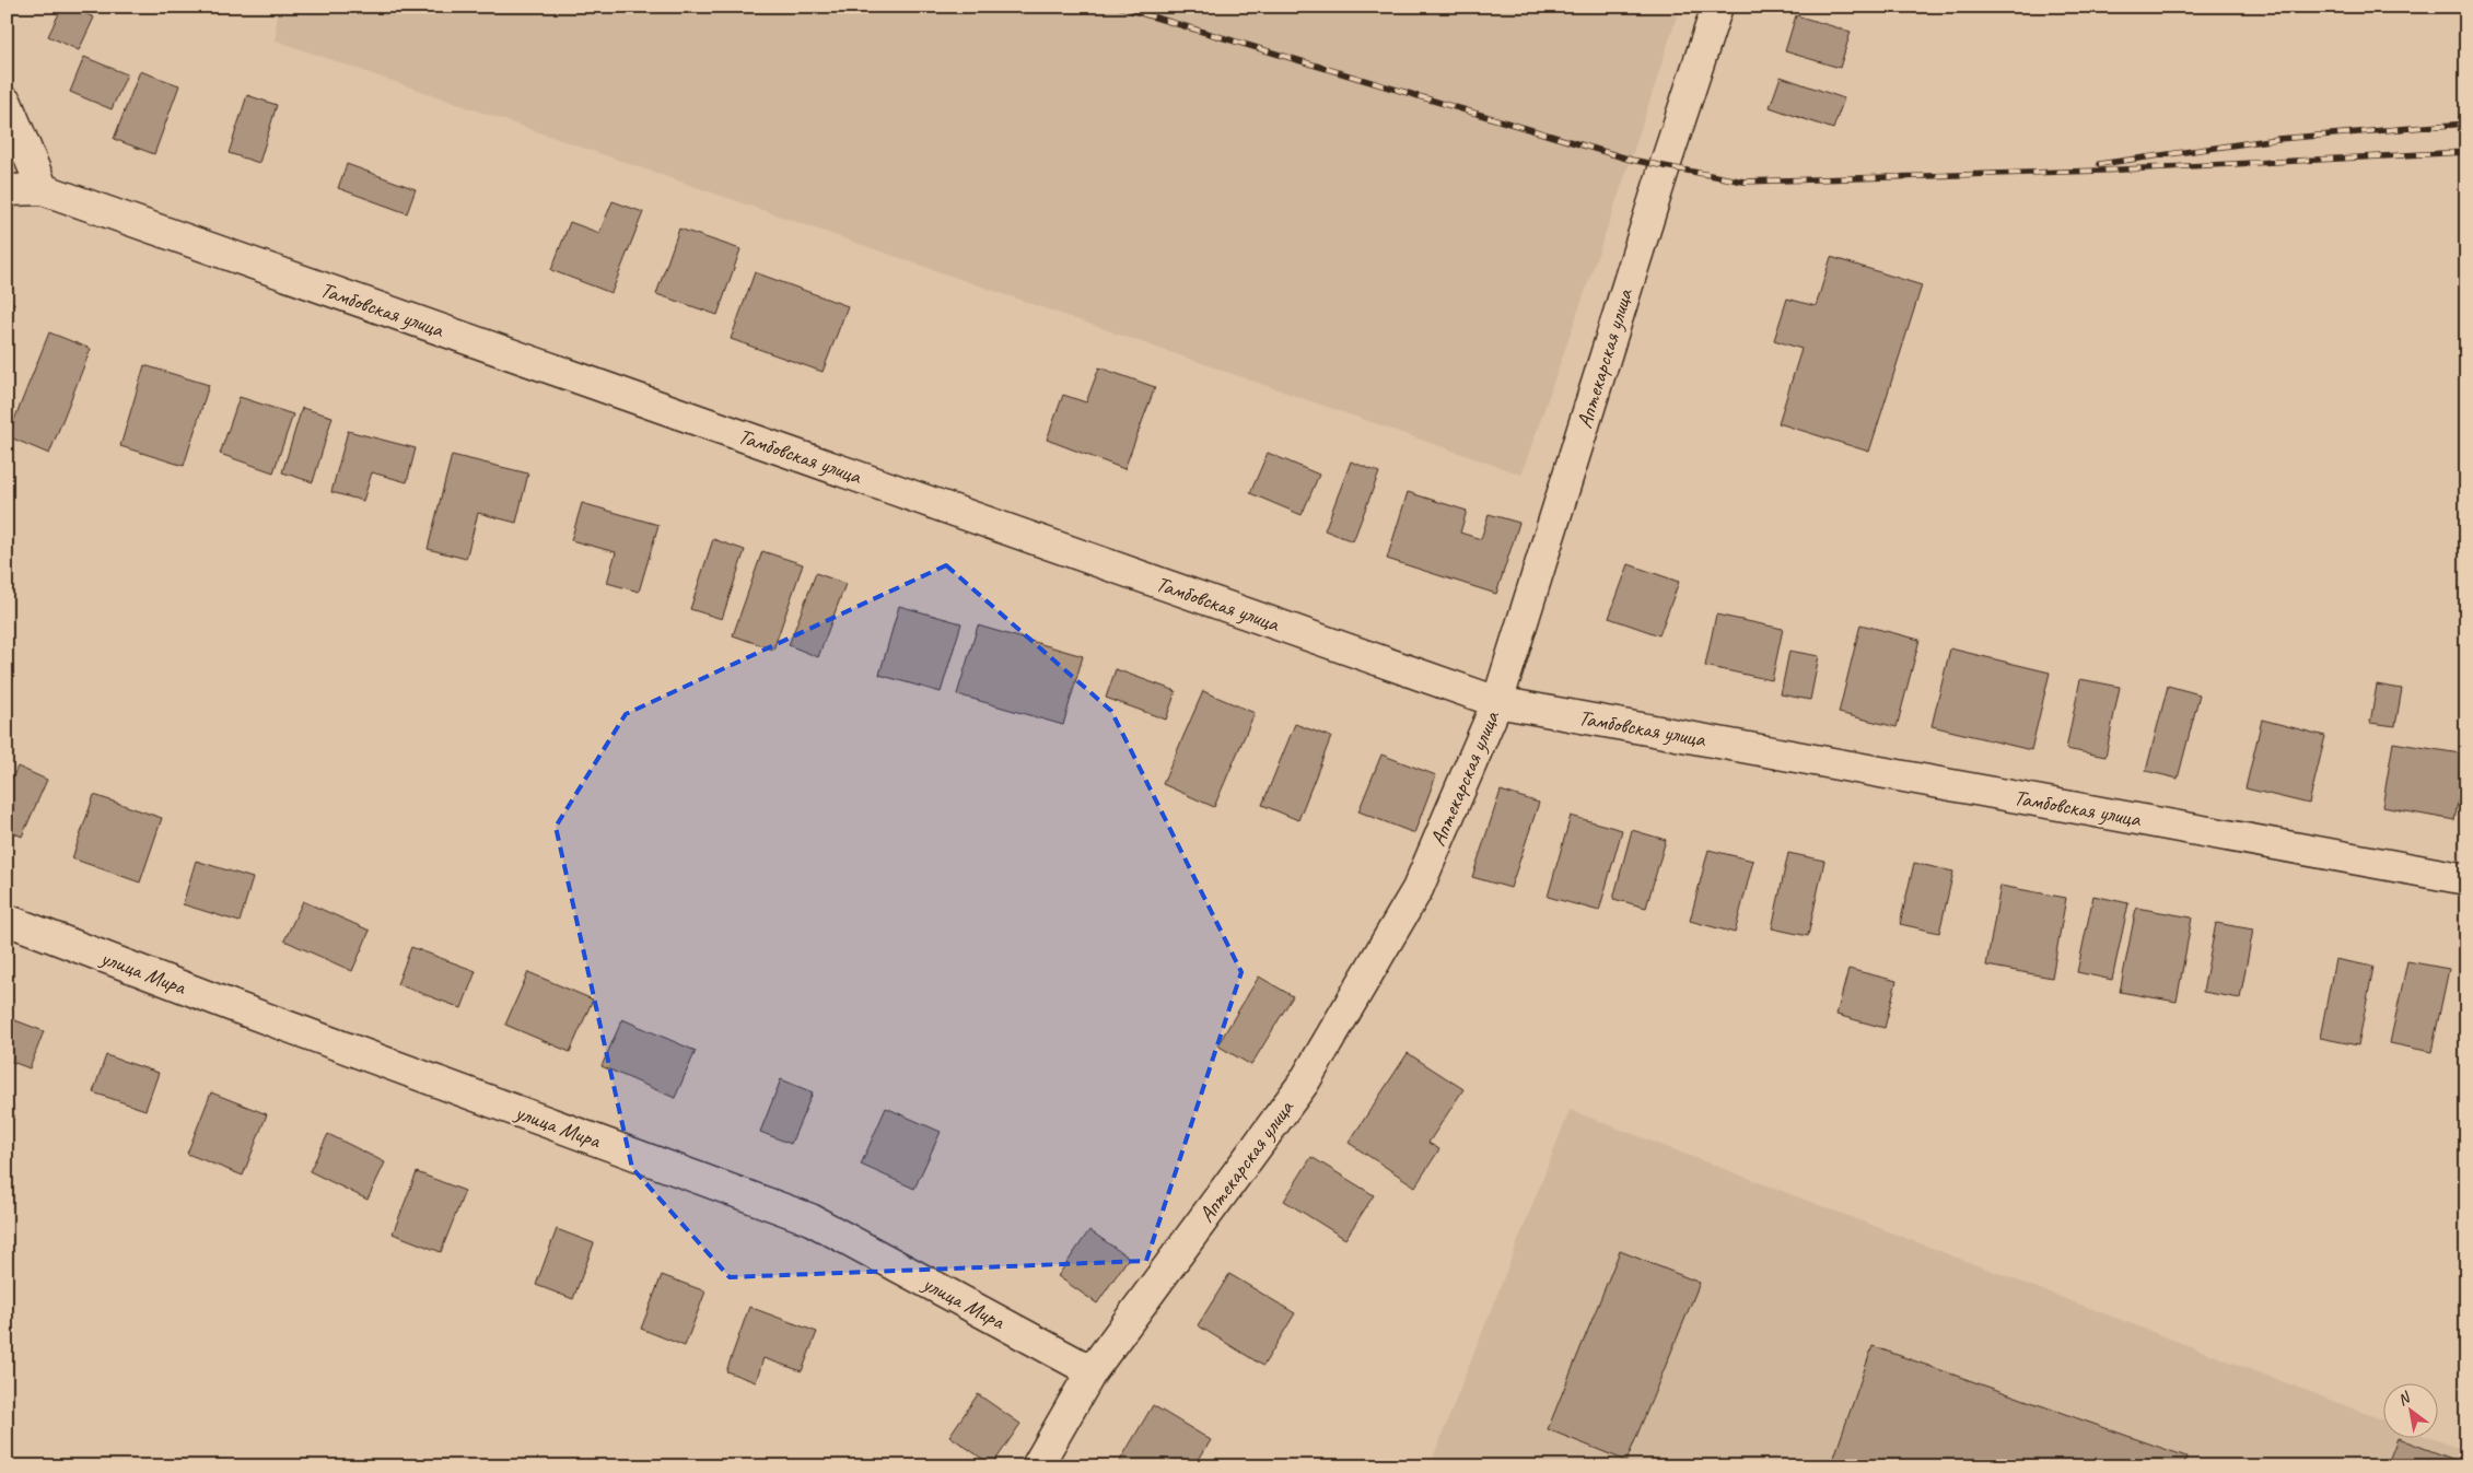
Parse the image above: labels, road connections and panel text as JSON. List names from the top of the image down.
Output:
{
  "streets": {
    "street": ["Тамбовская улица", "Аптекарская улица", "улица Мира"]
  },
  "crossings": [
    ["Тамбовская улица", "Аптекарская улица"],
    ["Аптекарская улица", "улица Мира"]
  ],
  "north": "top left"
}
